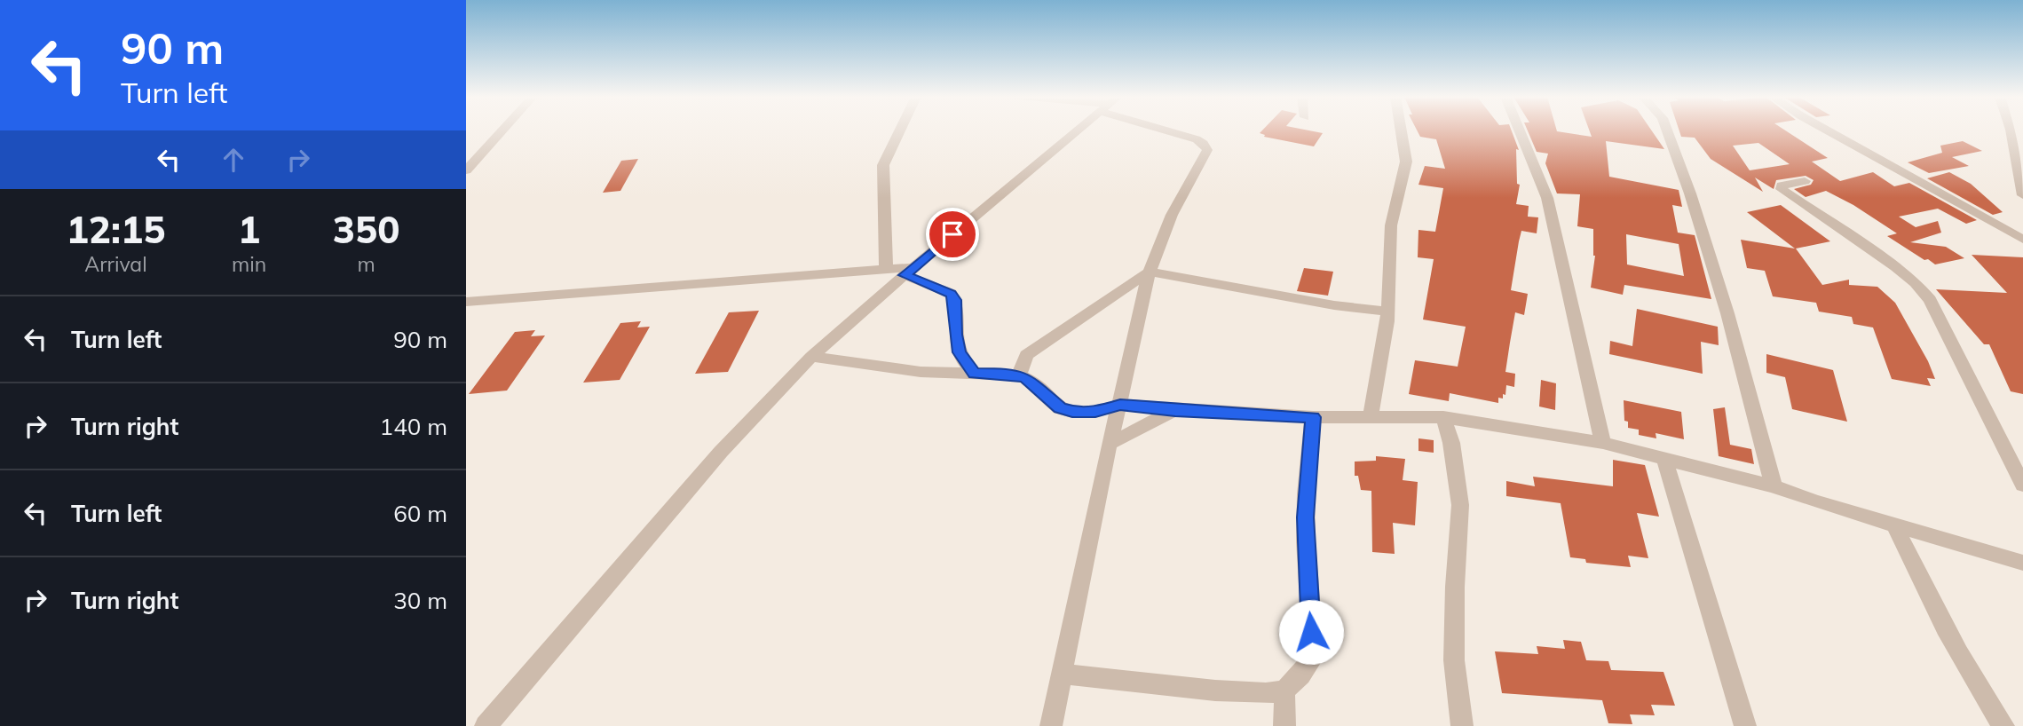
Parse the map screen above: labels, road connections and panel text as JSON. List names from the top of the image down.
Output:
{
  "page": {
    "turn": ["90 m", "Turn left"],
    "eta": [
      "12:15",
      "Arrival",
      "1",
      "min",
      "350",
      "m"
    ],
    "list": [
      {
        "name": "Turn left",
        "value": "90 m"
      },
      {
        "name": "Turn right",
        "value": "140 m"
      },
      {
        "name": "Turn left",
        "value": "60 m"
      },
      {
        "name": "Turn right",
        "value": "30 m"
      }
    ]
  }
}
